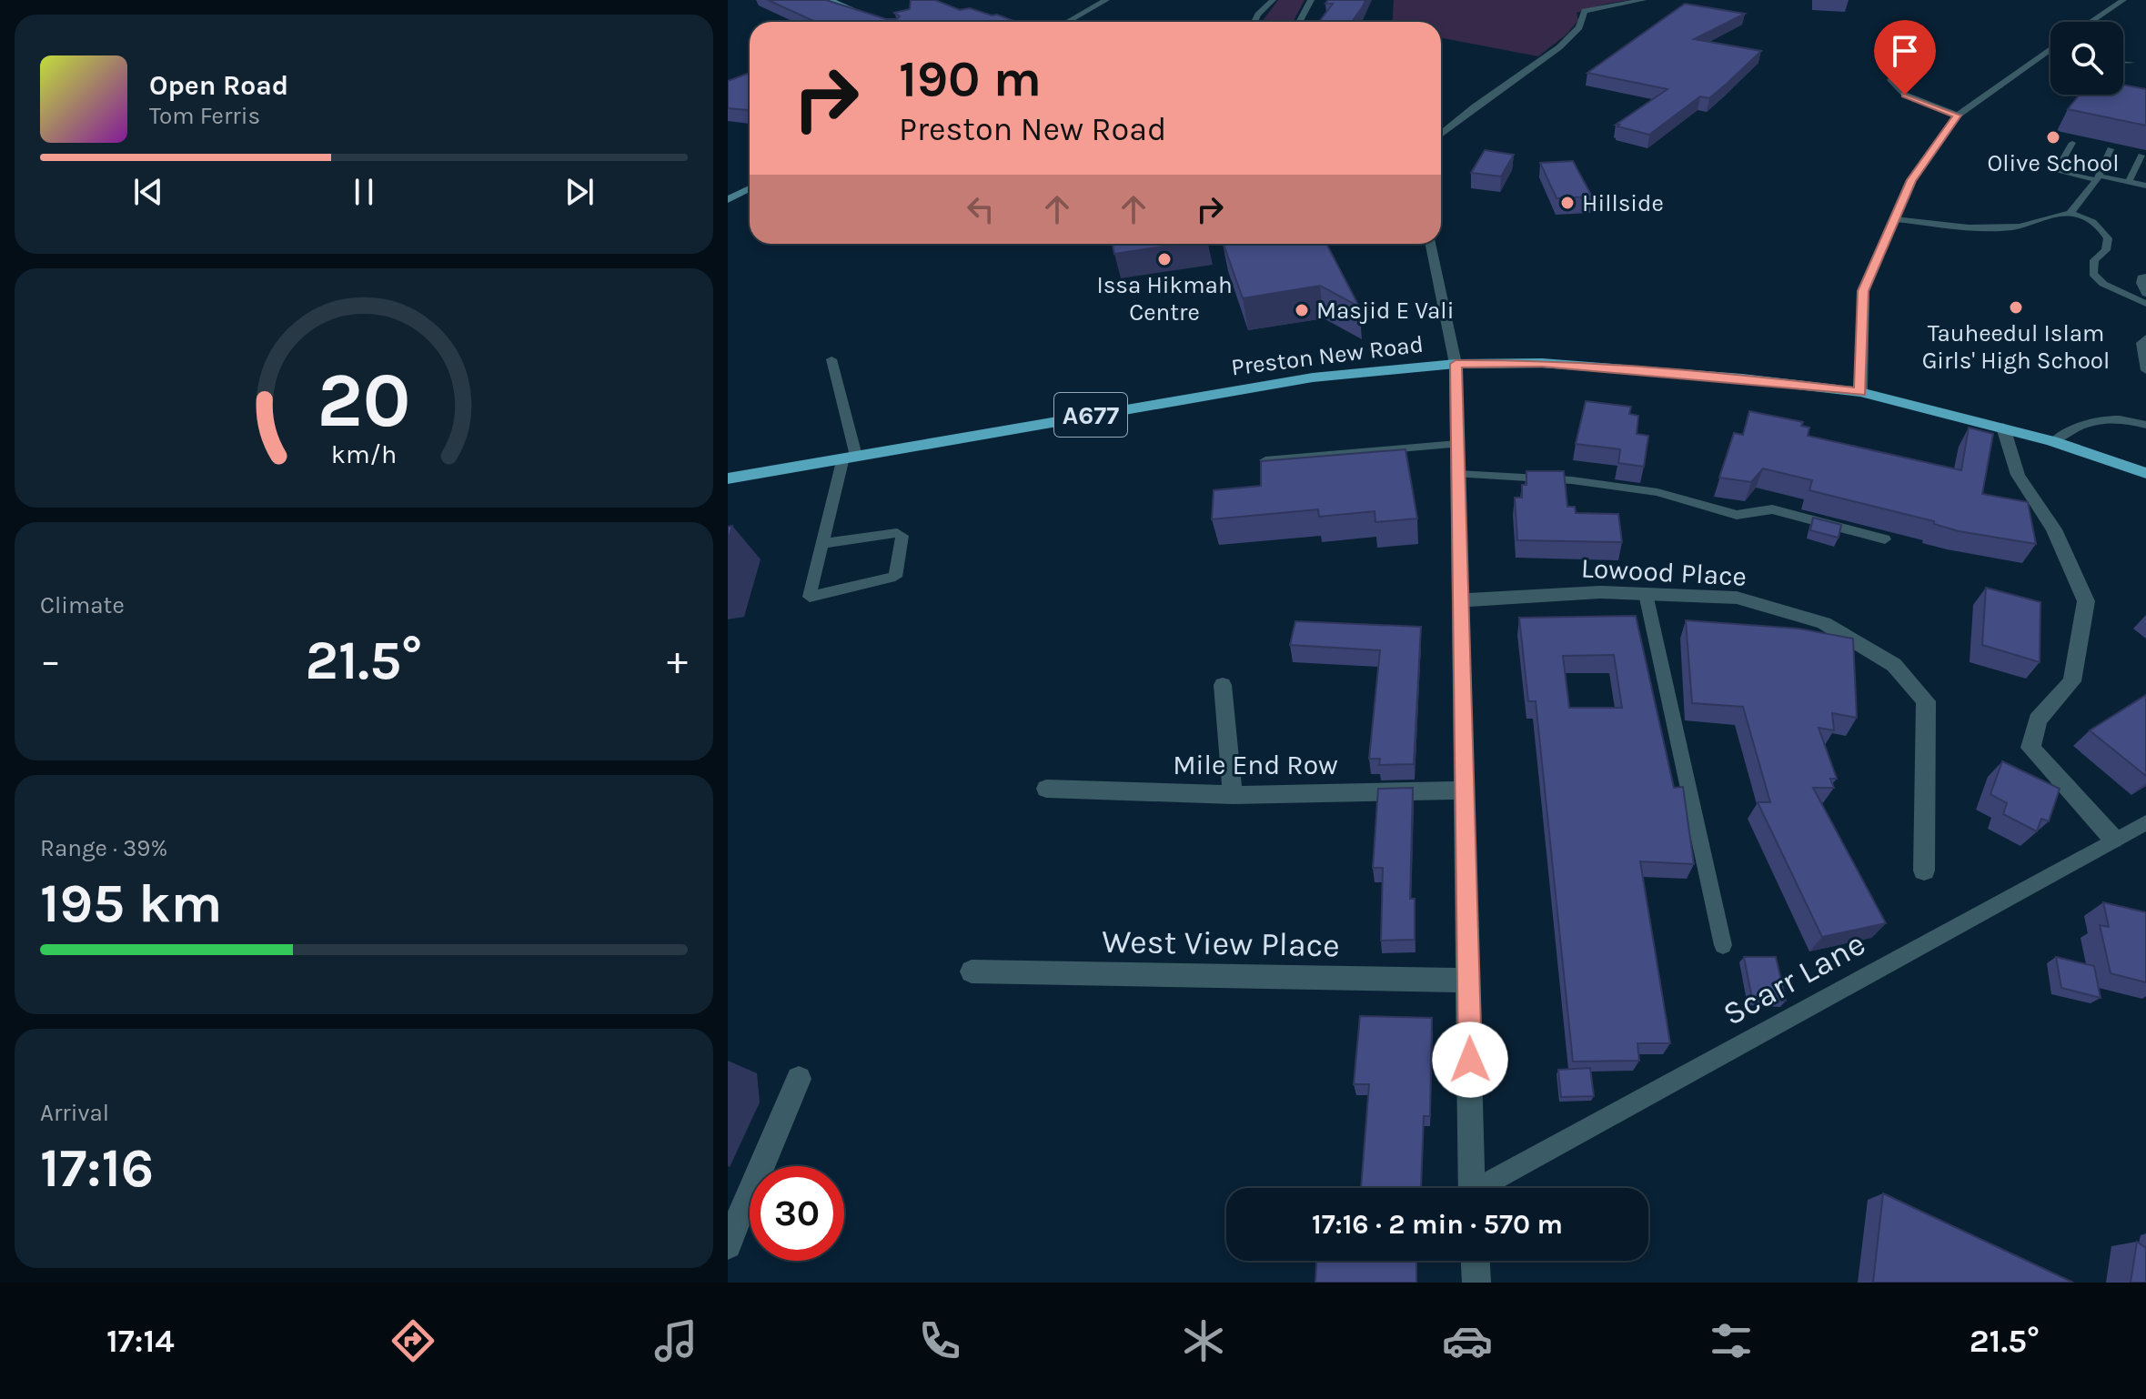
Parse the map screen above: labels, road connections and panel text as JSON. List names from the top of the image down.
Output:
{
  "streets": {
    "highway": ["Preston New Road", "A677"],
    "street": ["Lowood Place", "Mile End Row", "West View Place"],
    "lane": ["Scarr Lane"]
  },
  "places": [
    "Olive School",
    "Hillside",
    "Issa Hikmah Centre",
    "Tauheedul Islam Girls' High School",
    "Masjid E Vali"
  ],
  "page": {
    "turn": ["190 m", "Preston New Road"],
    "song": ["Open Road", "Tom Ferris"],
    "tile": [
      "Climate",
      ["Range · 39%", "195 km"],
      ["Arrival", "17:16"]
    ],
    "heat": ["−", "21.5°", "+"],
    "limit": "30",
    "trip": "17:16 · 2 min · 570 m",
    "tabs": ["17:14", "21.5°"],
    "gauge": ["20", "km/h"]
  }
}
